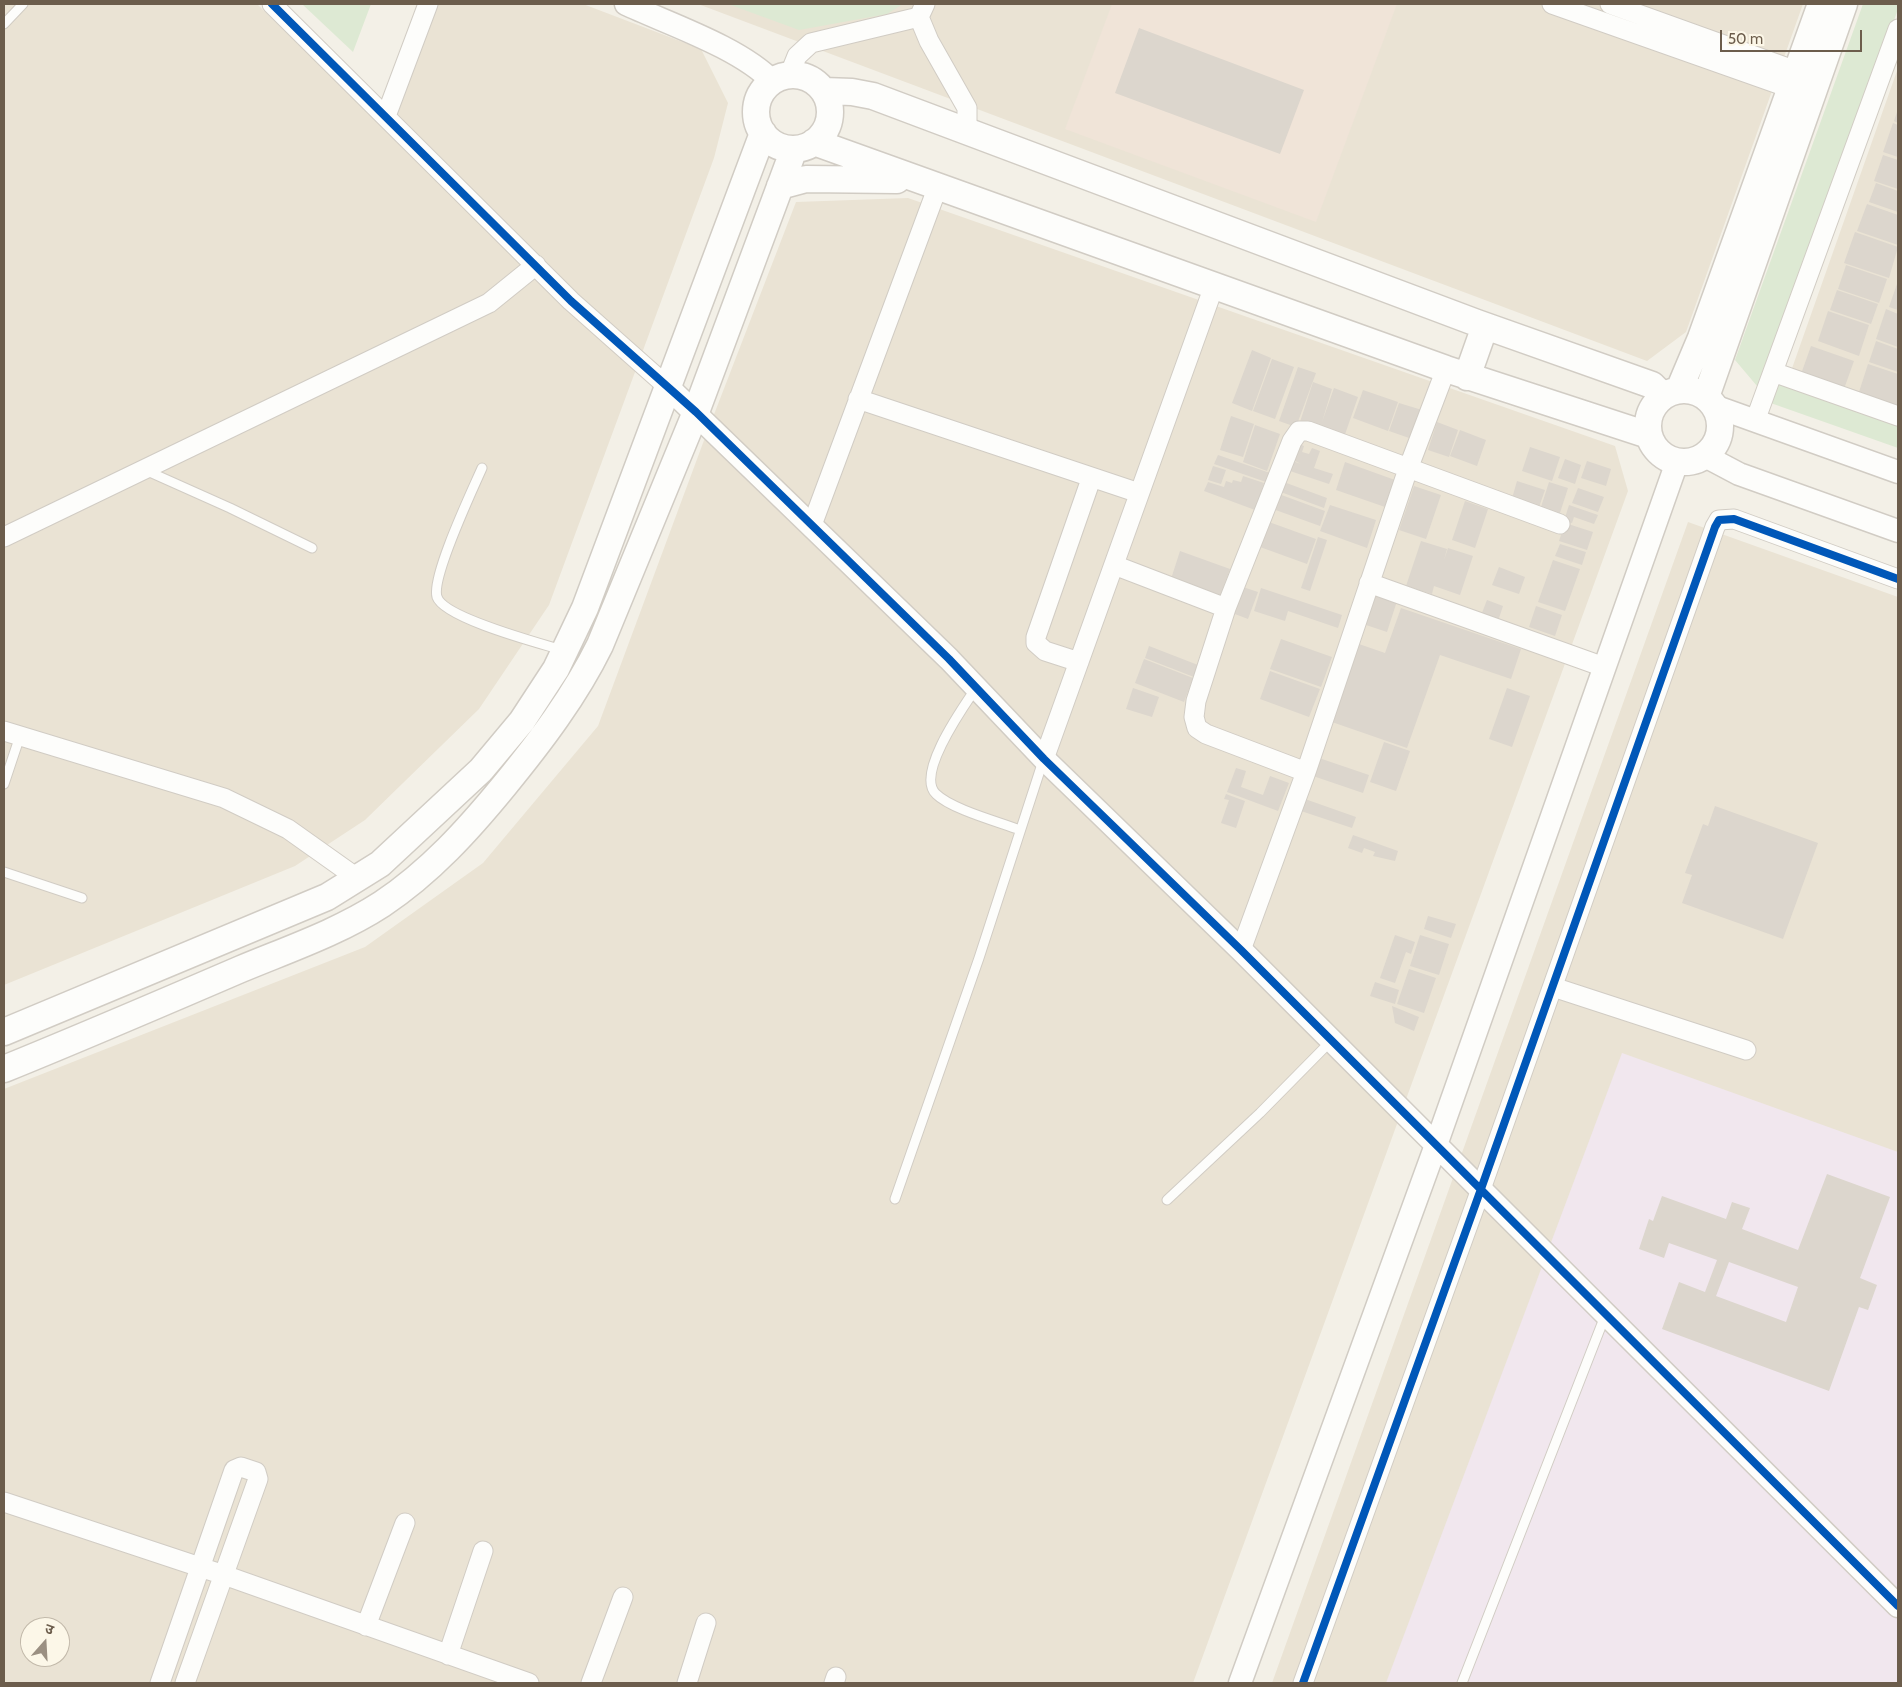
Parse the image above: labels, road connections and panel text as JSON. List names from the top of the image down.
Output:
{
  "scale_bar": "50 m",
  "north": "top"
}
